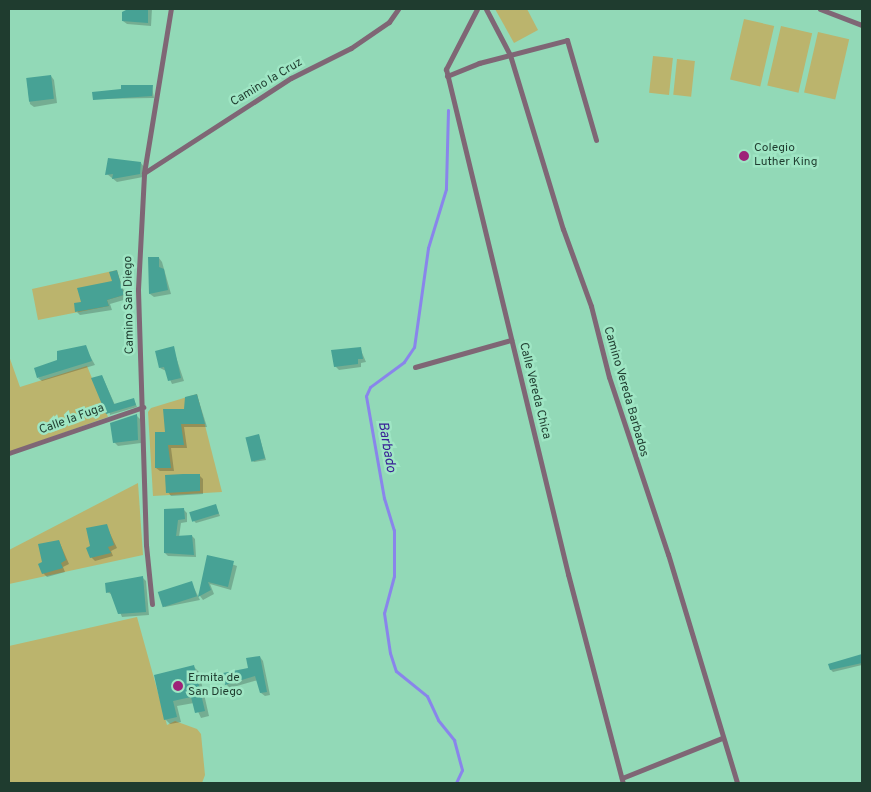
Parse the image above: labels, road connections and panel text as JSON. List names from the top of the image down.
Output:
{
  "streets": {
    "street": [
      "Camino la Cruz",
      "Camino San Diego",
      "Calle Vereda Chica",
      "Camino Vereda Barbados",
      "Calle la Fuga"
    ]
  },
  "crossings": [
    ["Camino la Cruz", "Camino San Diego"],
    ["Camino San Diego", "Calle la Fuga"]
  ],
  "water": ["Barbado"],
  "places": ["Colegio Luther King", "Ermita de San Diego"]
}
